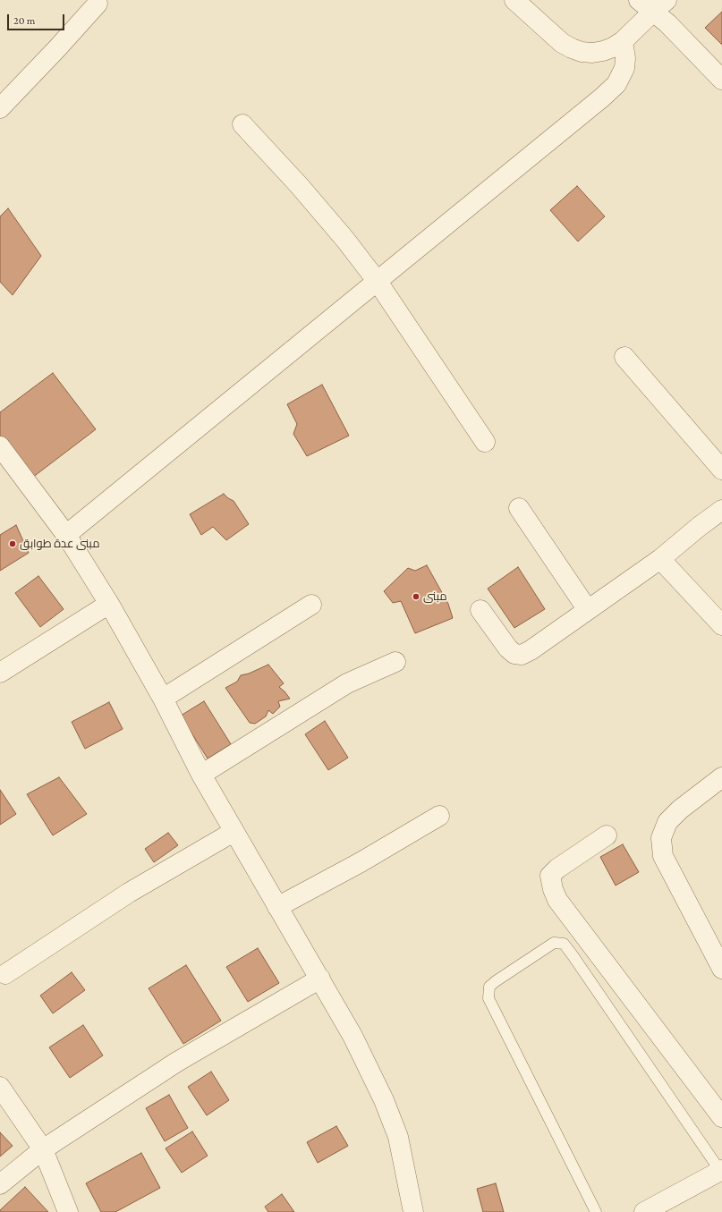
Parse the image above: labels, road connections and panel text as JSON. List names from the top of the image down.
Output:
{
  "places": ["مبنى عدة طوابق", "مبنى"],
  "scale_bar": "20 m"
}
